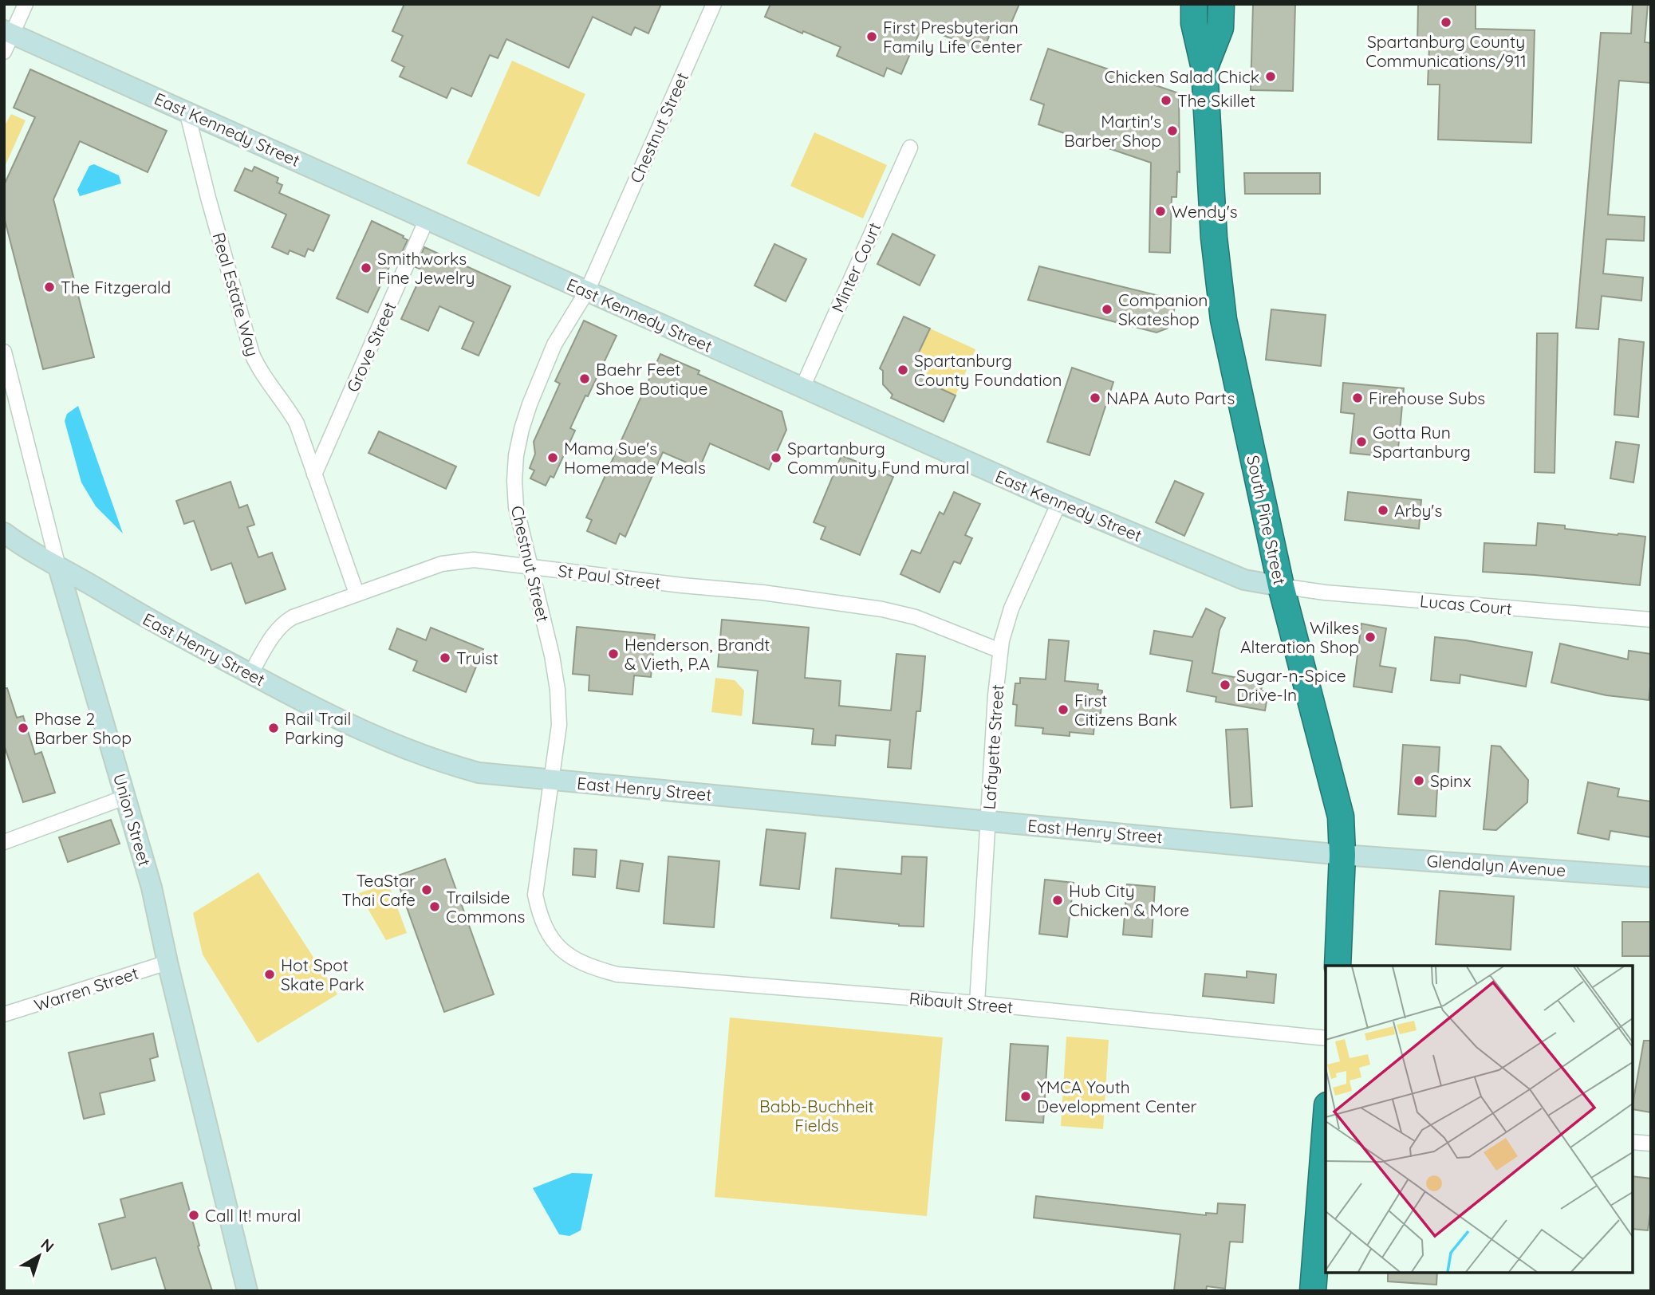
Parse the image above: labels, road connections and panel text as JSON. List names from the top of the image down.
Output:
{
  "streets": {
    "highway": ["South Pine Street"],
    "main road": [
      "East Kennedy Street",
      "East Henry Street",
      "Union Street",
      "Glendalyn Avenue"
    ],
    "street": [
      "Chestnut Street",
      "Minter Court",
      "Real Estate Way",
      "Grove Street",
      "St Paul Street",
      "Lucas Court",
      "Lafayette Street",
      "Warren Street",
      "Ribault Street"
    ]
  },
  "crossings": [
    ["Chestnut Street", "East Kennedy Street"],
    ["Chestnut Street", "St Paul Street"],
    ["Chestnut Street", "East Henry Street"],
    ["Chestnut Street", "Ribault Street"],
    ["East Kennedy Street", "Minter Court"],
    ["East Kennedy Street", "Real Estate Way"],
    ["East Kennedy Street", "Grove Street"],
    ["East Kennedy Street", "South Pine Street"],
    ["East Kennedy Street", "Lucas Court"],
    ["East Kennedy Street", "Lafayette Street"],
    ["Real Estate Way", "Grove Street"],
    ["Real Estate Way", "St Paul Street"],
    ["South Pine Street", "Lucas Court"],
    ["South Pine Street", "East Henry Street"],
    ["South Pine Street", "Glendalyn Avenue"],
    ["St Paul Street", "East Henry Street"],
    ["St Paul Street", "Lafayette Street"],
    ["East Henry Street", "Lafayette Street"],
    ["East Henry Street", "Union Street"],
    ["East Henry Street", "Glendalyn Avenue"],
    ["Lafayette Street", "Ribault Street"],
    ["Union Street", "Warren Street"]
  ],
  "parks": ["Babb-Buchheit Fields"],
  "places": [
    "Spartanburg County Communications/911",
    "First Presbyterian Family Life Center",
    "Chicken Salad Chick",
    "The Skillet",
    "Martin's Barber Shop",
    "Wendy's",
    "Smithworks Fine Jewelry",
    "The Fitzgerald",
    "Companion Skateshop",
    "Spartanburg County Foundation",
    "Baehr Feet Shoe Boutique",
    "NAPA Auto Parts",
    "Firehouse Subs",
    "Gotta Run Spartanburg",
    "Mama Sue's Homemade Meals",
    "Spartanburg Community Fund mural",
    "Arby's",
    "Wilkes Alteration Shop",
    "Henderson, Brandt & Vieth, P.A",
    "Truist",
    "Sugar-n-Spice Drive-In",
    "First Citizens Bank",
    "Phase 2 Barber Shop",
    "Rail Trail Parking",
    "Spinx",
    "TeaStar Thai Cafe",
    "Hub City Chicken & More",
    "Trailside Commons",
    "Hot Spot Skate Park",
    "YMCA Youth Development Center",
    "Call It! mural"
  ],
  "north": "top right"
}
